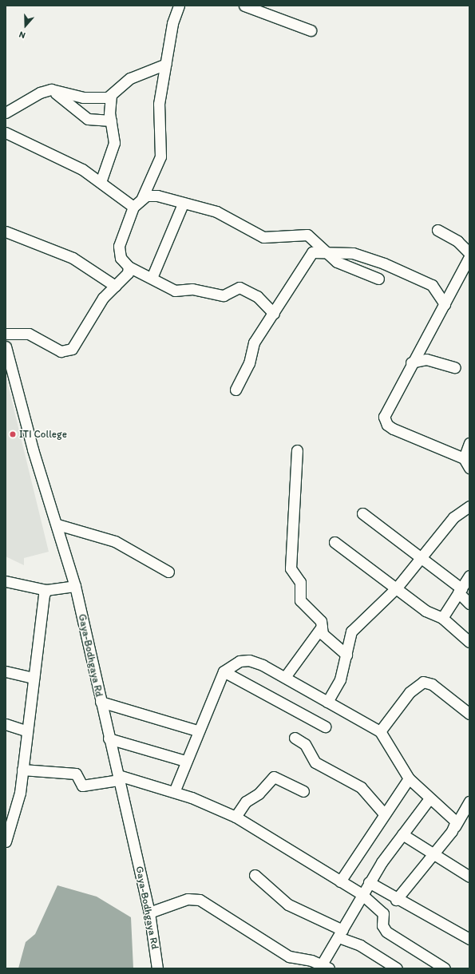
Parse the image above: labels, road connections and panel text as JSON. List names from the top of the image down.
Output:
{
  "streets": {
    "street": ["Gaya-Bodhgaya Rd"]
  },
  "places": ["ITI College"],
  "north": "bottom"
}
